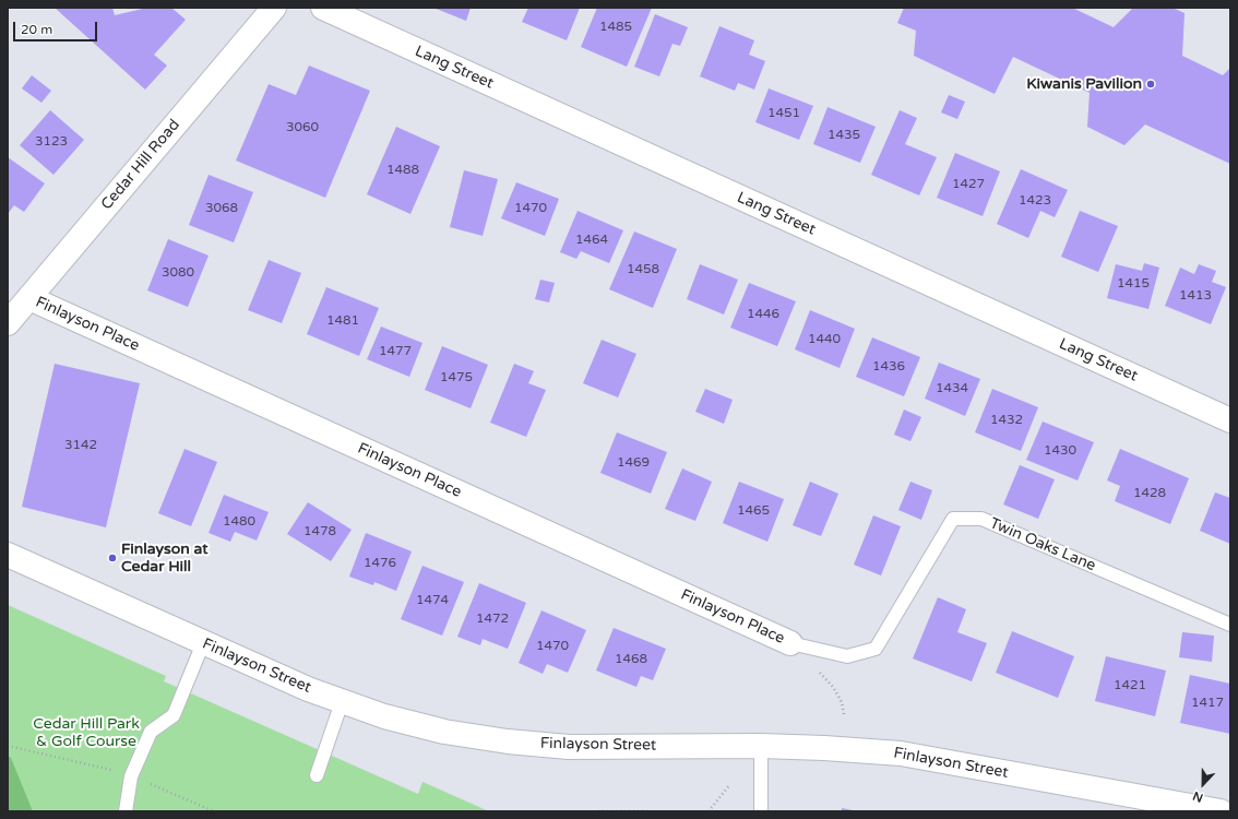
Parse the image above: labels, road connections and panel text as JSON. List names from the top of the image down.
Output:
{
  "streets": {
    "street": [
      "Lang Street",
      "Cedar Hill Road",
      "Finlayson Place",
      "Finlayson Street"
    ],
    "lane": ["Twin Oaks Lane"]
  },
  "crossings": [
    ["Cedar Hill Road", "Finlayson Place"],
    ["Finlayson Place", "Twin Oaks Lane"]
  ],
  "parks": ["Cedar Hill Park & Golf Course"],
  "places": ["Kiwanis Pavilion", "Finlayson at Cedar Hill"],
  "house_numbers": [
    "1485",
    "1451",
    "3060",
    "1435",
    "3123",
    "1488",
    "1427",
    "1423",
    "3068",
    "1470",
    "1464",
    "1458",
    "3080",
    "1415",
    "1413",
    "1446",
    "1481",
    "1440",
    "1477",
    "1436",
    "1475",
    "1434",
    "1432",
    "3142",
    "1430",
    "1469",
    "1428",
    "1465",
    "1480",
    "1478",
    "1476",
    "1474",
    "1472",
    "1470",
    "1468",
    "1421",
    "1417"
  ],
  "scale_bar": "20 m",
  "north": "bottom"
}
